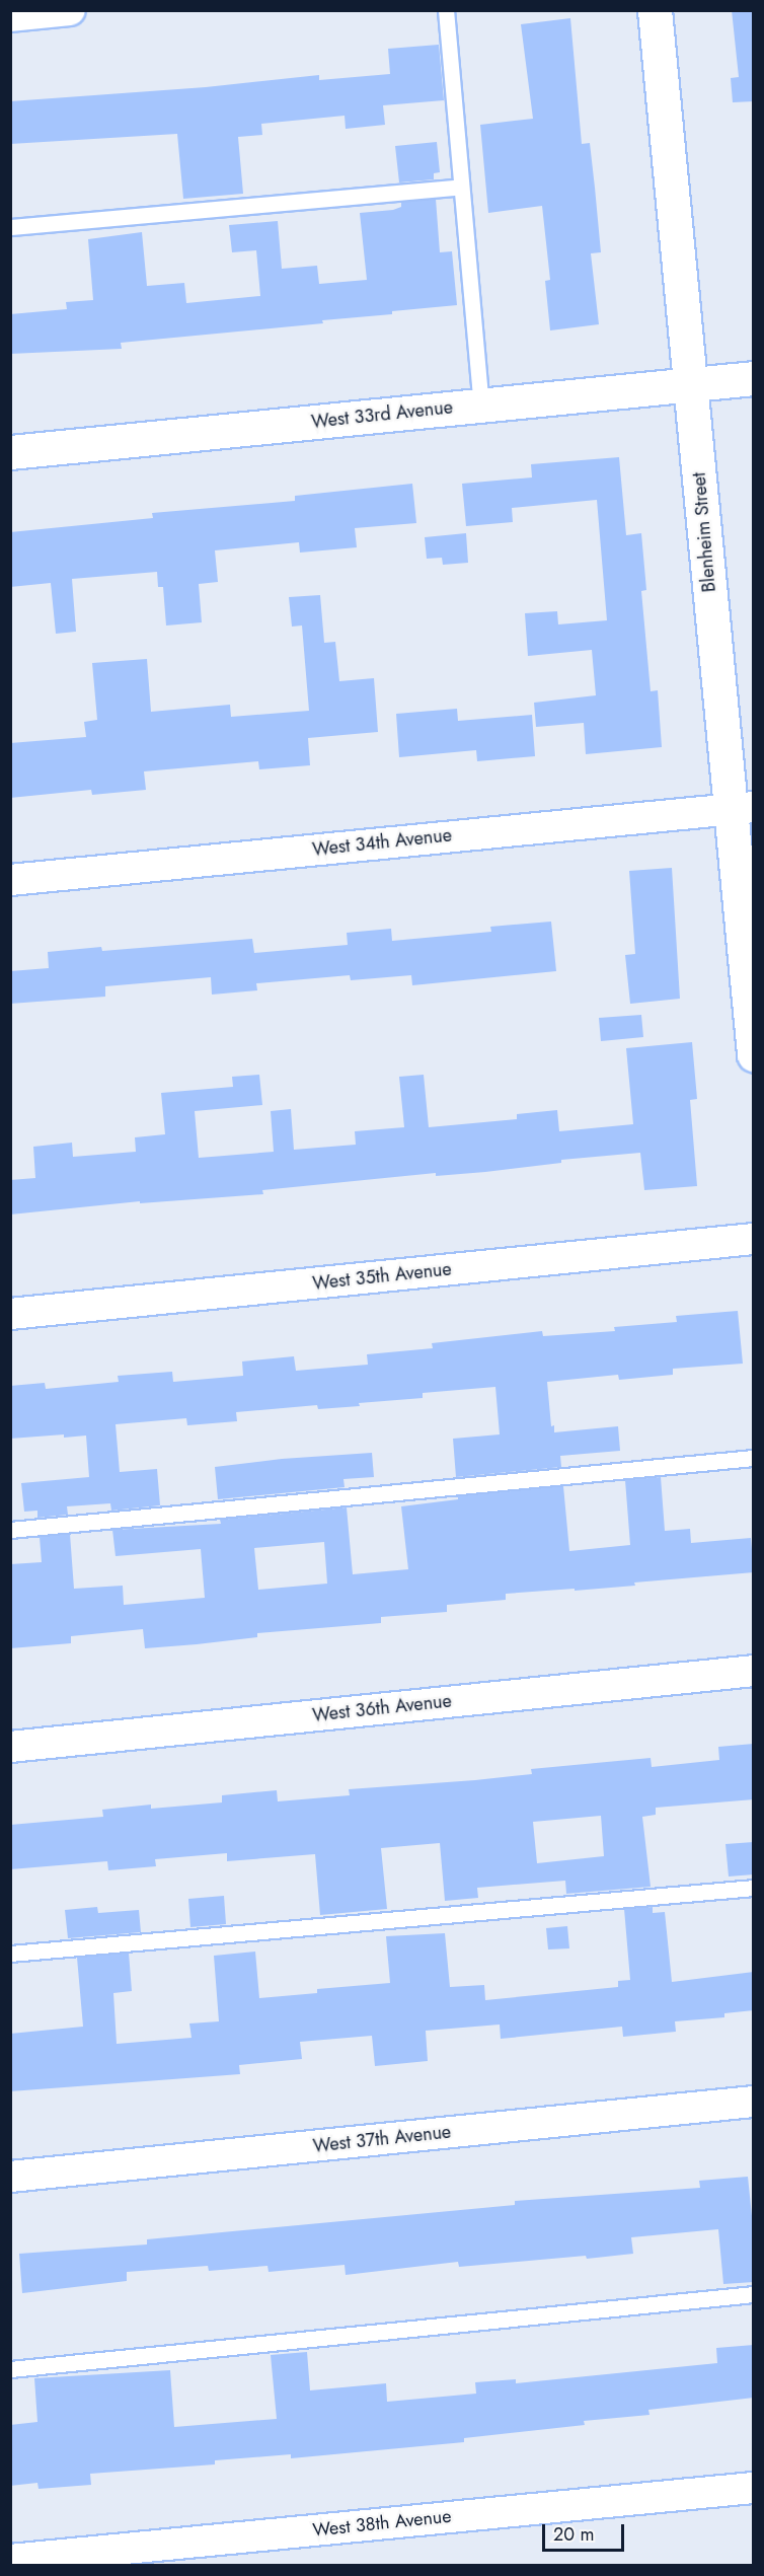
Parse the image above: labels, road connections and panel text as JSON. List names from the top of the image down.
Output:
{
  "streets": {
    "street": [
      "West 33rd Avenue",
      "Blenheim Street",
      "West 34th Avenue",
      "West 35th Avenue",
      "West 36th Avenue",
      "West 37th Avenue",
      "West 38th Avenue"
    ]
  },
  "crossings": [
    ["West 33rd Avenue", "Blenheim Street"],
    ["Blenheim Street", "West 34th Avenue"]
  ],
  "scale_bar": "20 m"
}
